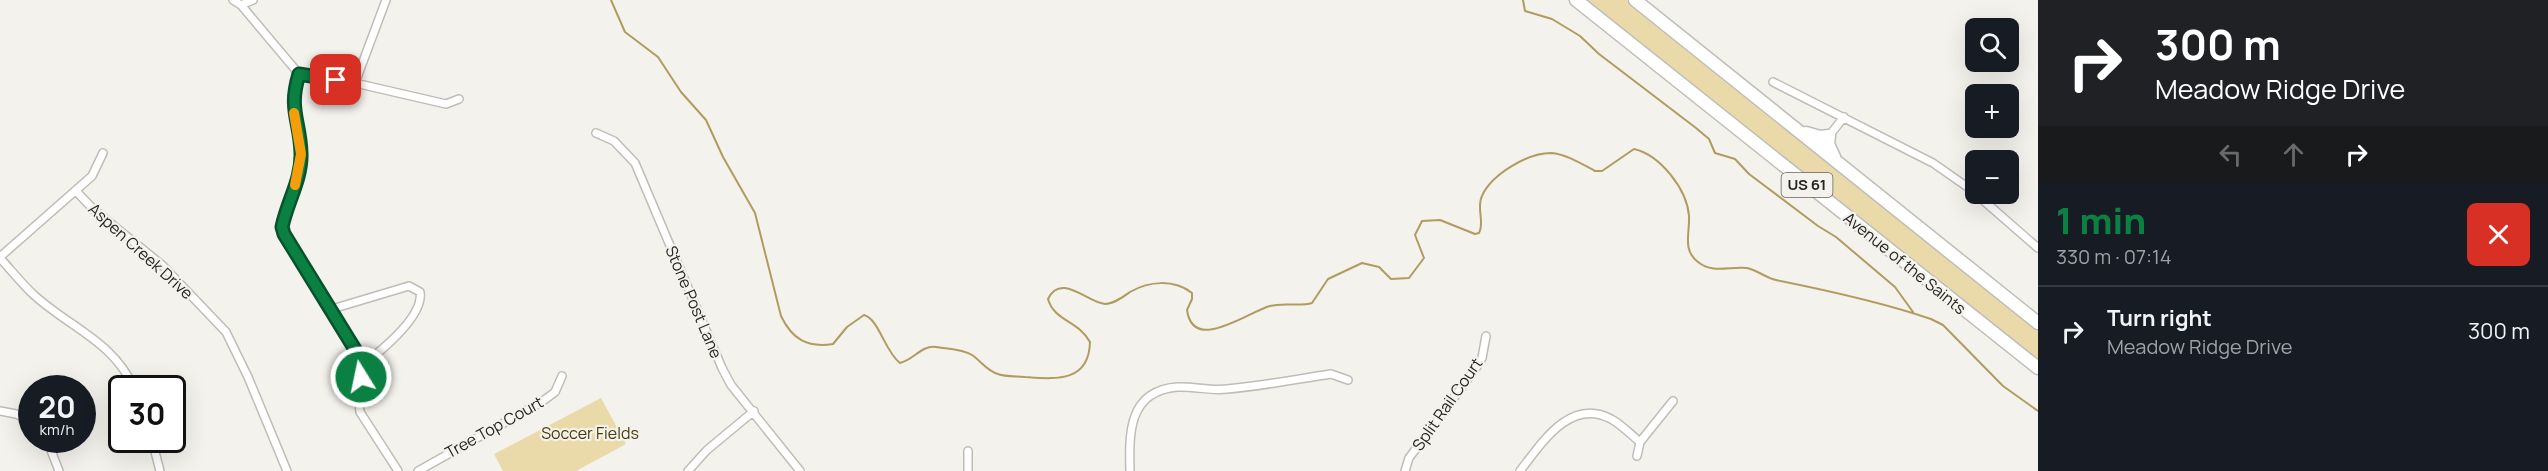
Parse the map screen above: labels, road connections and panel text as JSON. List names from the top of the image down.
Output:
{
  "streets": {
    "highway": ["US 61", "Avenue of the Saints"],
    "street": [
      "Aspen Creek Drive",
      "Stone Post Lane",
      "Split Rail Court",
      "Tree Top Court"
    ]
  },
  "parks": ["Soccer Fields"],
  "page": {
    "turn": ["300 m", "Meadow Ridge Drive"],
    "map_buttons": ["+", "−"],
    "heading": ["1 min", "330 m · 07:14"],
    "list": [
      {
        "name": "Turn right",
        "note": "Meadow Ridge Drive",
        "value": "300 m"
      }
    ],
    "speed": "20 km/h",
    "limit": "30"
  }
}
